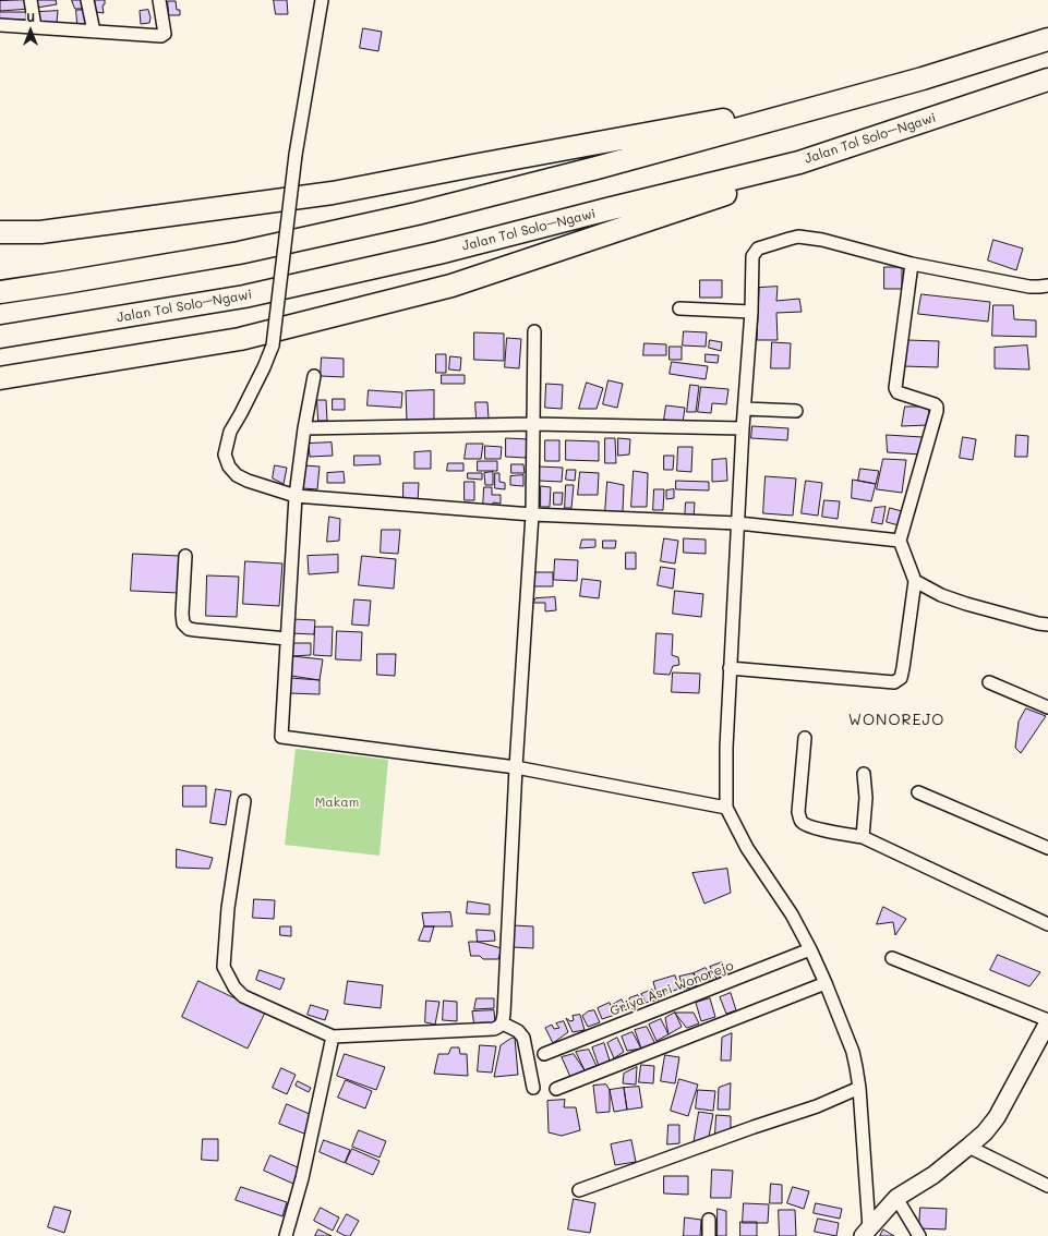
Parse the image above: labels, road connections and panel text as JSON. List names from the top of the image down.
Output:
{
  "streets": {
    "highway": ["Jalan Tol Solo–Ngawi"],
    "street": ["Griya Asri Wonorejo"]
  },
  "districts": ["WONOREJO"],
  "parks": ["Makam"],
  "north": "top"
}
